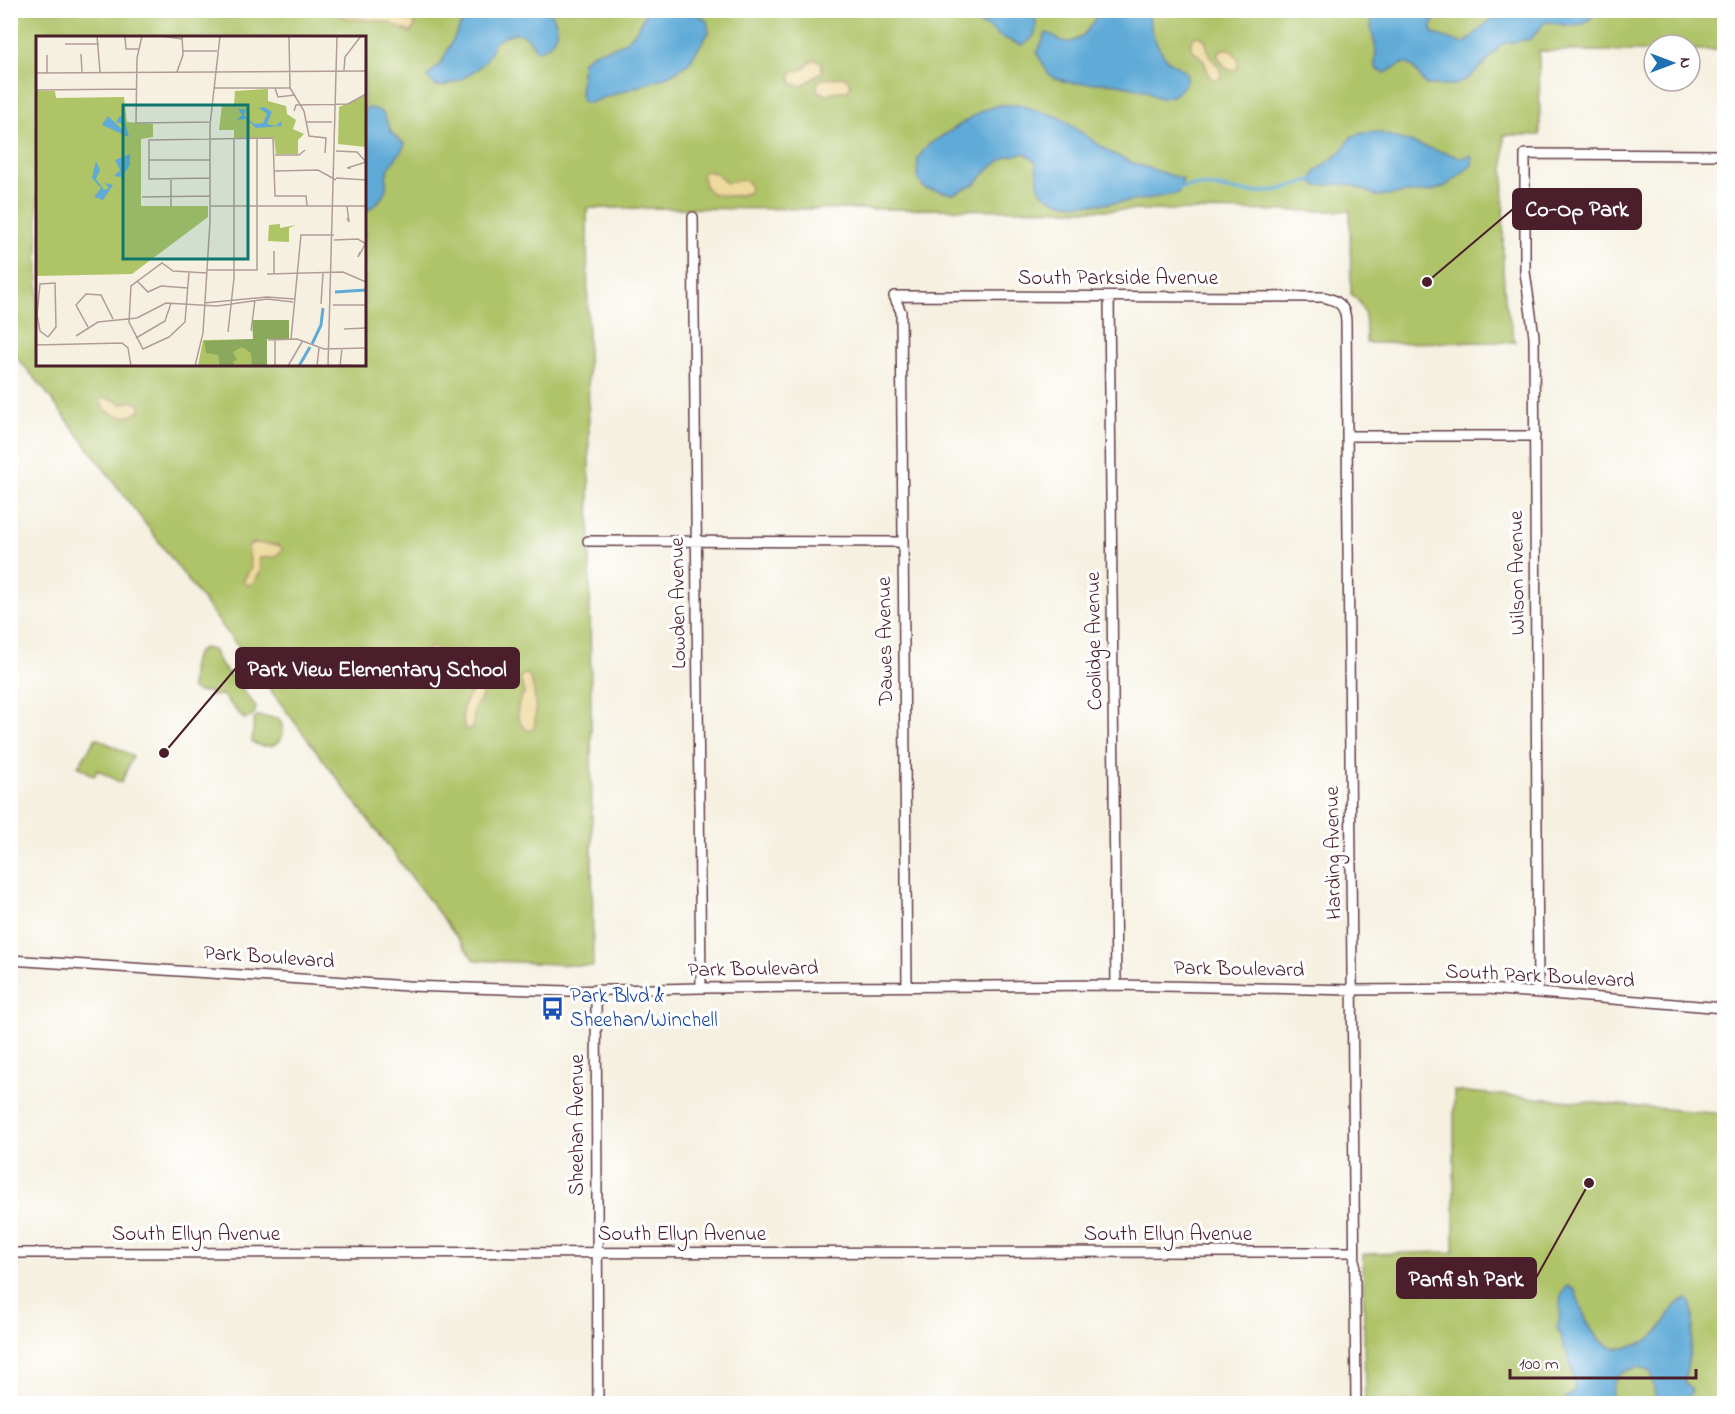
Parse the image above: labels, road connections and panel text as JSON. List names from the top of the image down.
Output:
{
  "streets": {
    "street": [
      "South Parkside Avenue",
      "Wilson Avenue",
      "Lowden Avenue",
      "Dawes Avenue",
      "Coolidge Avenue",
      "Harding Avenue",
      "Park Boulevard",
      "South Park Boulevard",
      "Sheehan Avenue",
      "South Ellyn Avenue"
    ]
  },
  "crossings": [
    ["South Parkside Avenue", "Dawes Avenue"],
    ["South Parkside Avenue", "Coolidge Avenue"],
    ["South Parkside Avenue", "Harding Avenue"],
    ["Wilson Avenue", "South Park Boulevard"],
    ["Lowden Avenue", "Park Boulevard"],
    ["Dawes Avenue", "Park Boulevard"],
    ["Coolidge Avenue", "Park Boulevard"],
    ["Harding Avenue", "Park Boulevard"],
    ["Harding Avenue", "South Park Boulevard"],
    ["Harding Avenue", "South Ellyn Avenue"],
    ["Park Boulevard", "South Park Boulevard"],
    ["Park Boulevard", "Sheehan Avenue"],
    ["Sheehan Avenue", "South Ellyn Avenue"]
  ],
  "places": {
    "other": ["Co-Op Park", "Park View Elementary School", "Panfish Park"],
    "bus stop": ["Park Blvd & Sheehan/Winchell"]
  },
  "scale_bar": "100 m",
  "north": "right"
}
